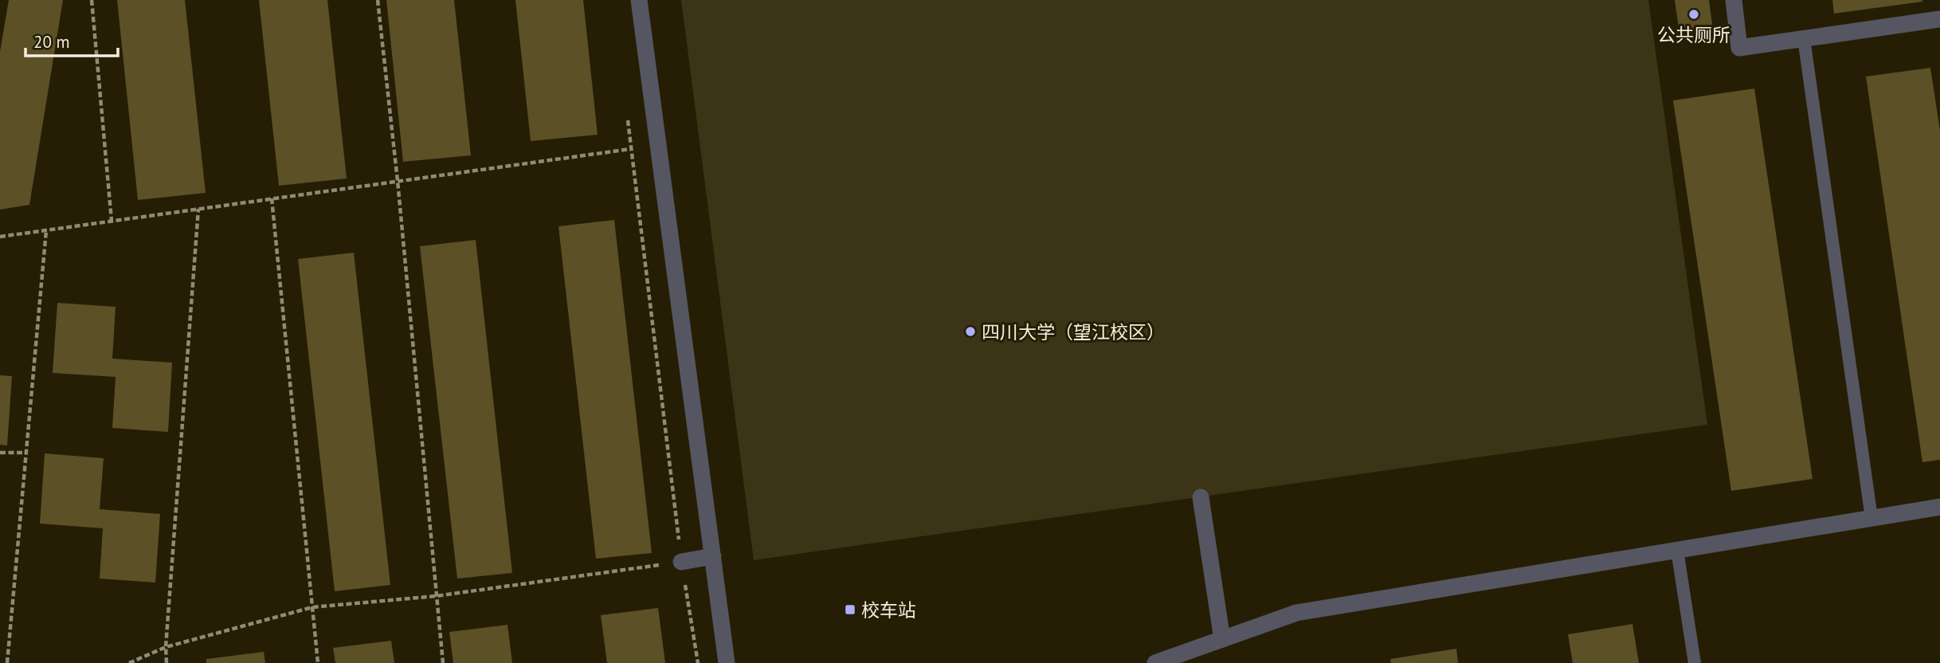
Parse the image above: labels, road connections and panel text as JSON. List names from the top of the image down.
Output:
{
  "places": {
    "other": ["公共厕所", "四川大学（望江校区）"],
    "transit": ["校车站"]
  },
  "scale_bar": "20 m"
}
